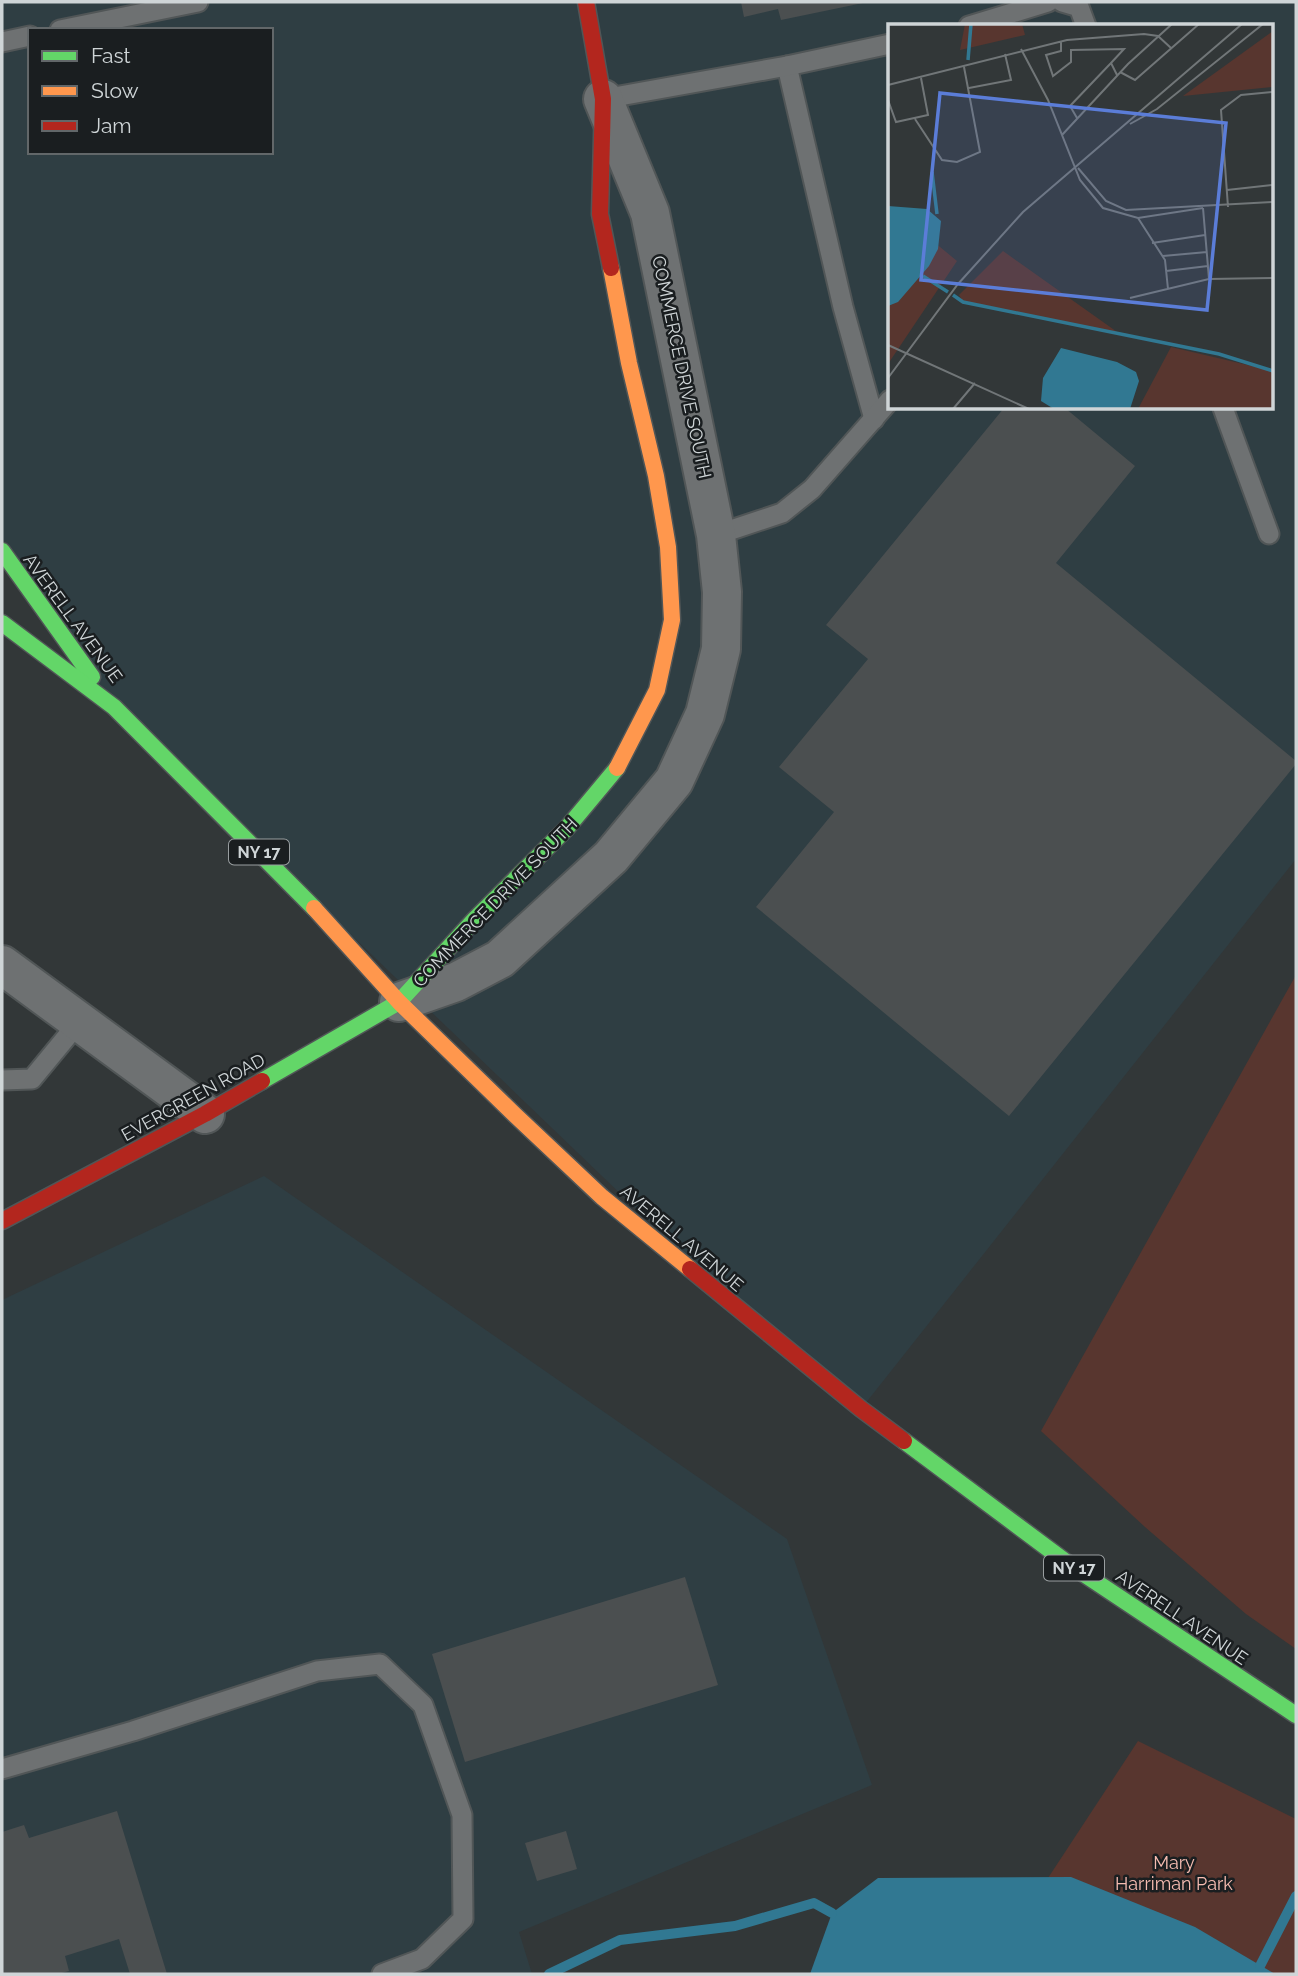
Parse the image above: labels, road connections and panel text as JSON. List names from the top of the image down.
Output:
{
  "streets": {
    "main road": [
      "COMMERCE DRIVE SOUTH",
      "AVERELL AVENUE",
      "NY 17",
      "EVERGREEN ROAD"
    ]
  },
  "crossings": [
    ["COMMERCE DRIVE SOUTH", "AVERELL AVENUE"],
    ["COMMERCE DRIVE SOUTH", "EVERGREEN ROAD"],
    ["AVERELL AVENUE", "EVERGREEN ROAD"]
  ],
  "parks": ["Mary Harriman Park"],
  "legend": ["Fast", "Slow", "Jam"]
}
